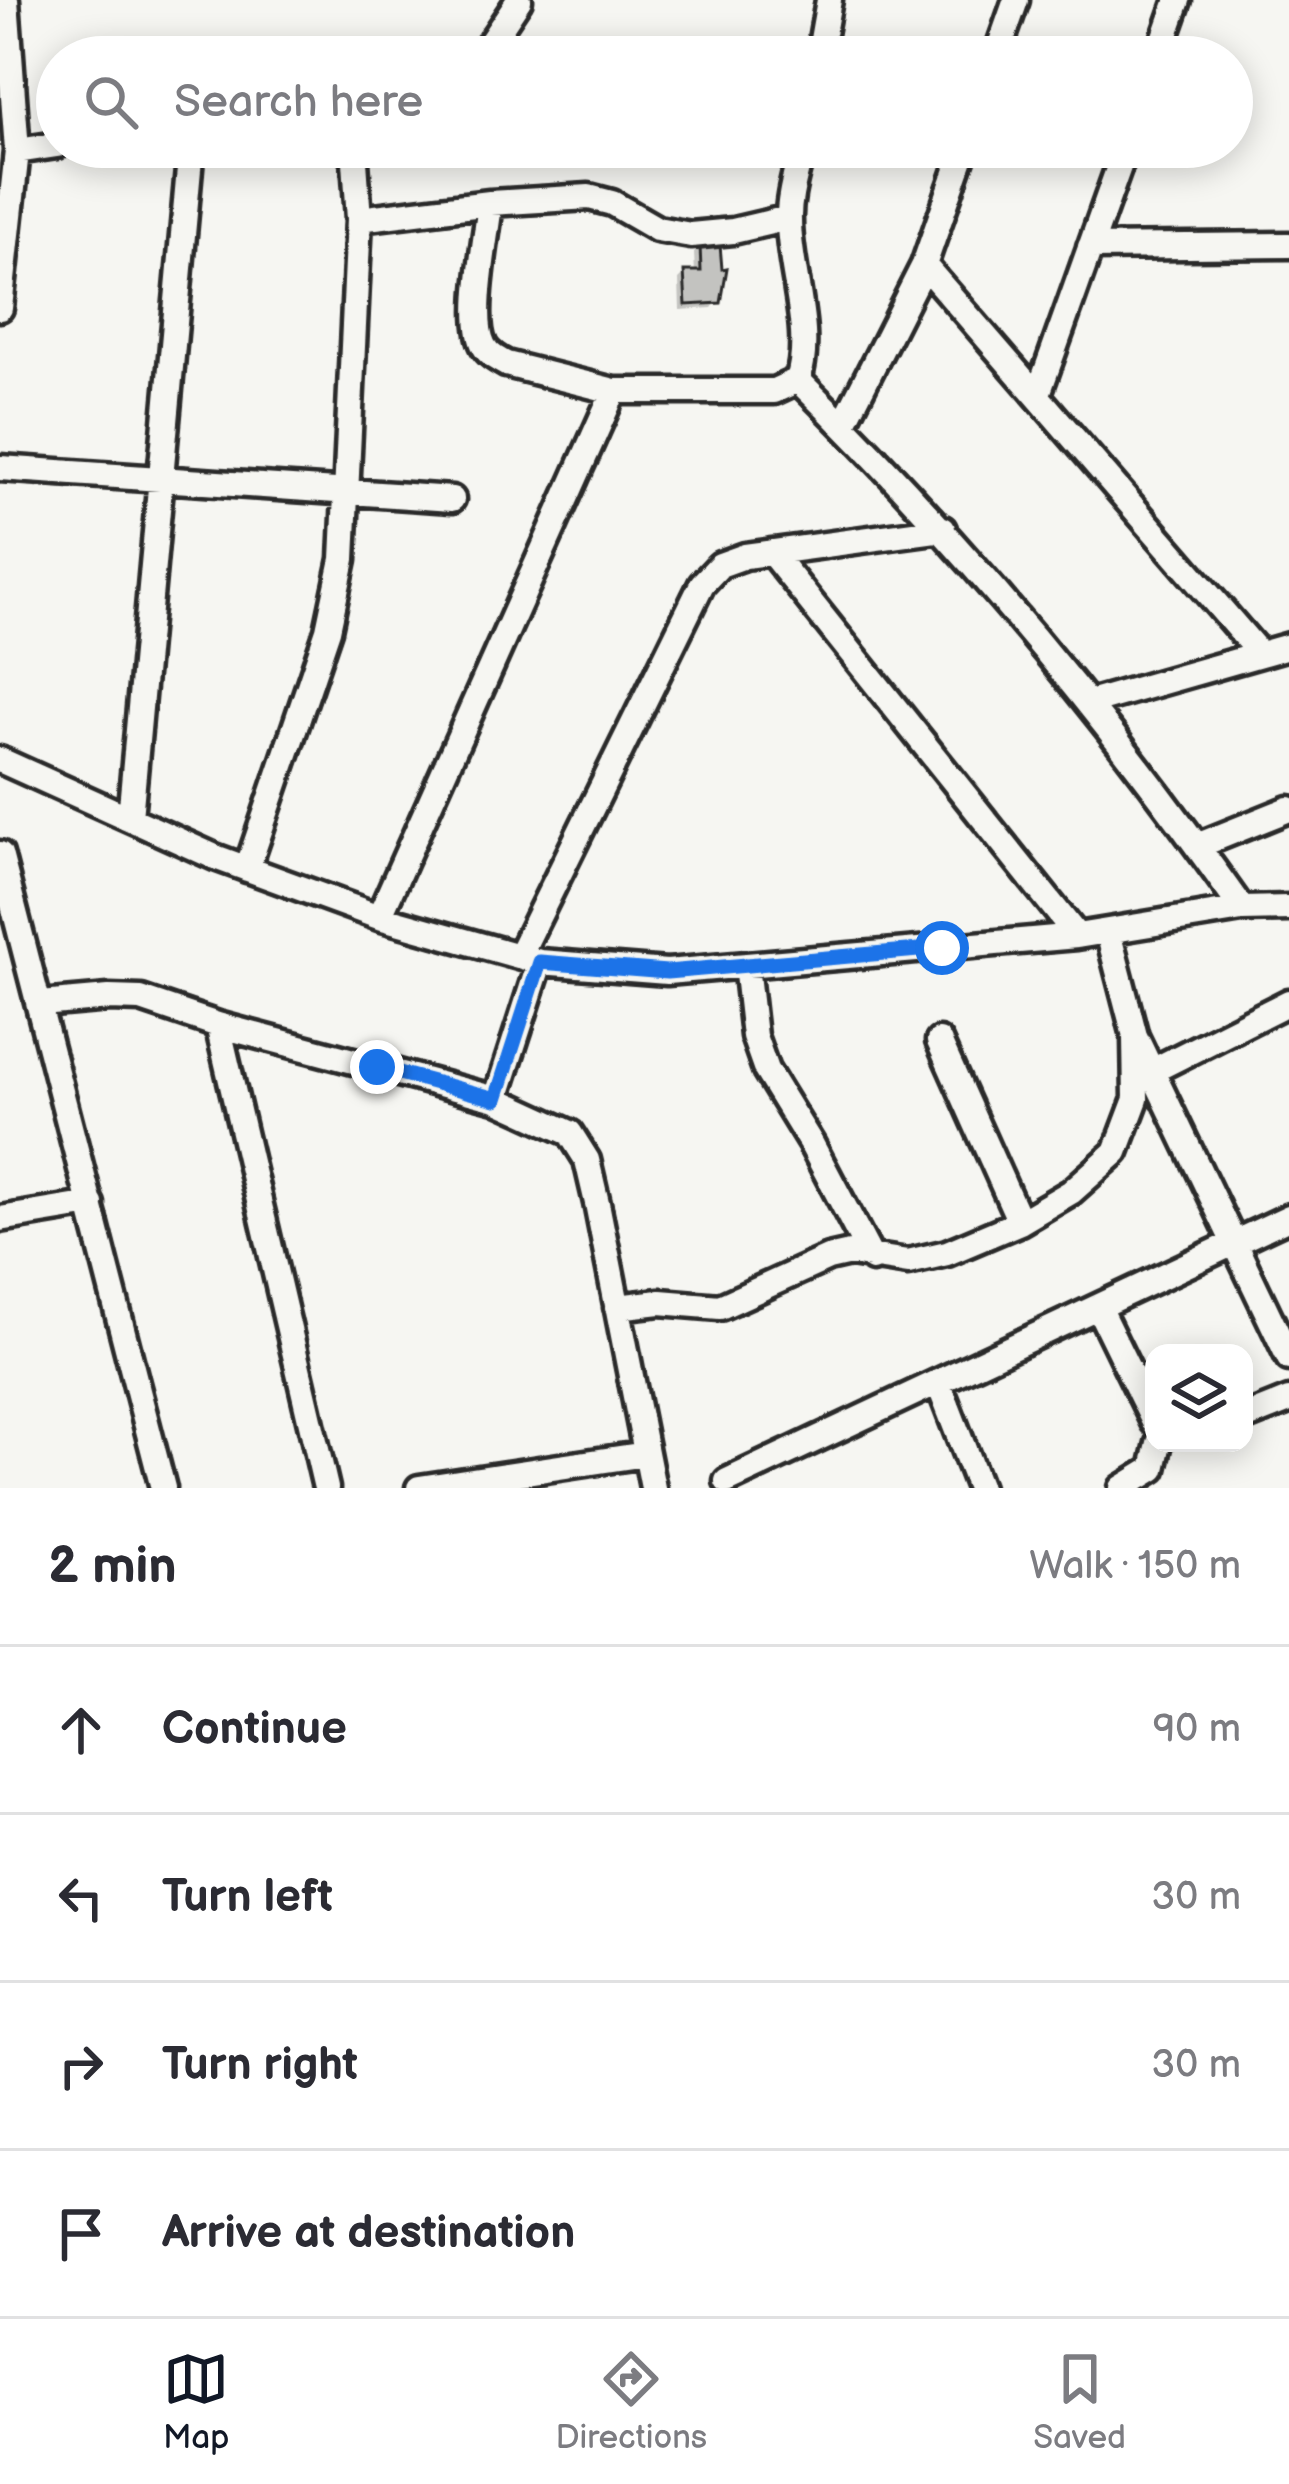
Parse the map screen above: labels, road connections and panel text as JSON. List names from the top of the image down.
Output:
{
  "page": {
    "search": "Search here",
    "heading": ["2 min", "Walk · 150 m"],
    "list": [
      ["Continue", "90 m"],
      ["Turn left", "30 m"],
      ["Turn right", "30 m"],
      "Arrive at destination"
    ],
    "nav": ["Map", "Directions", "Saved"]
  }
}
